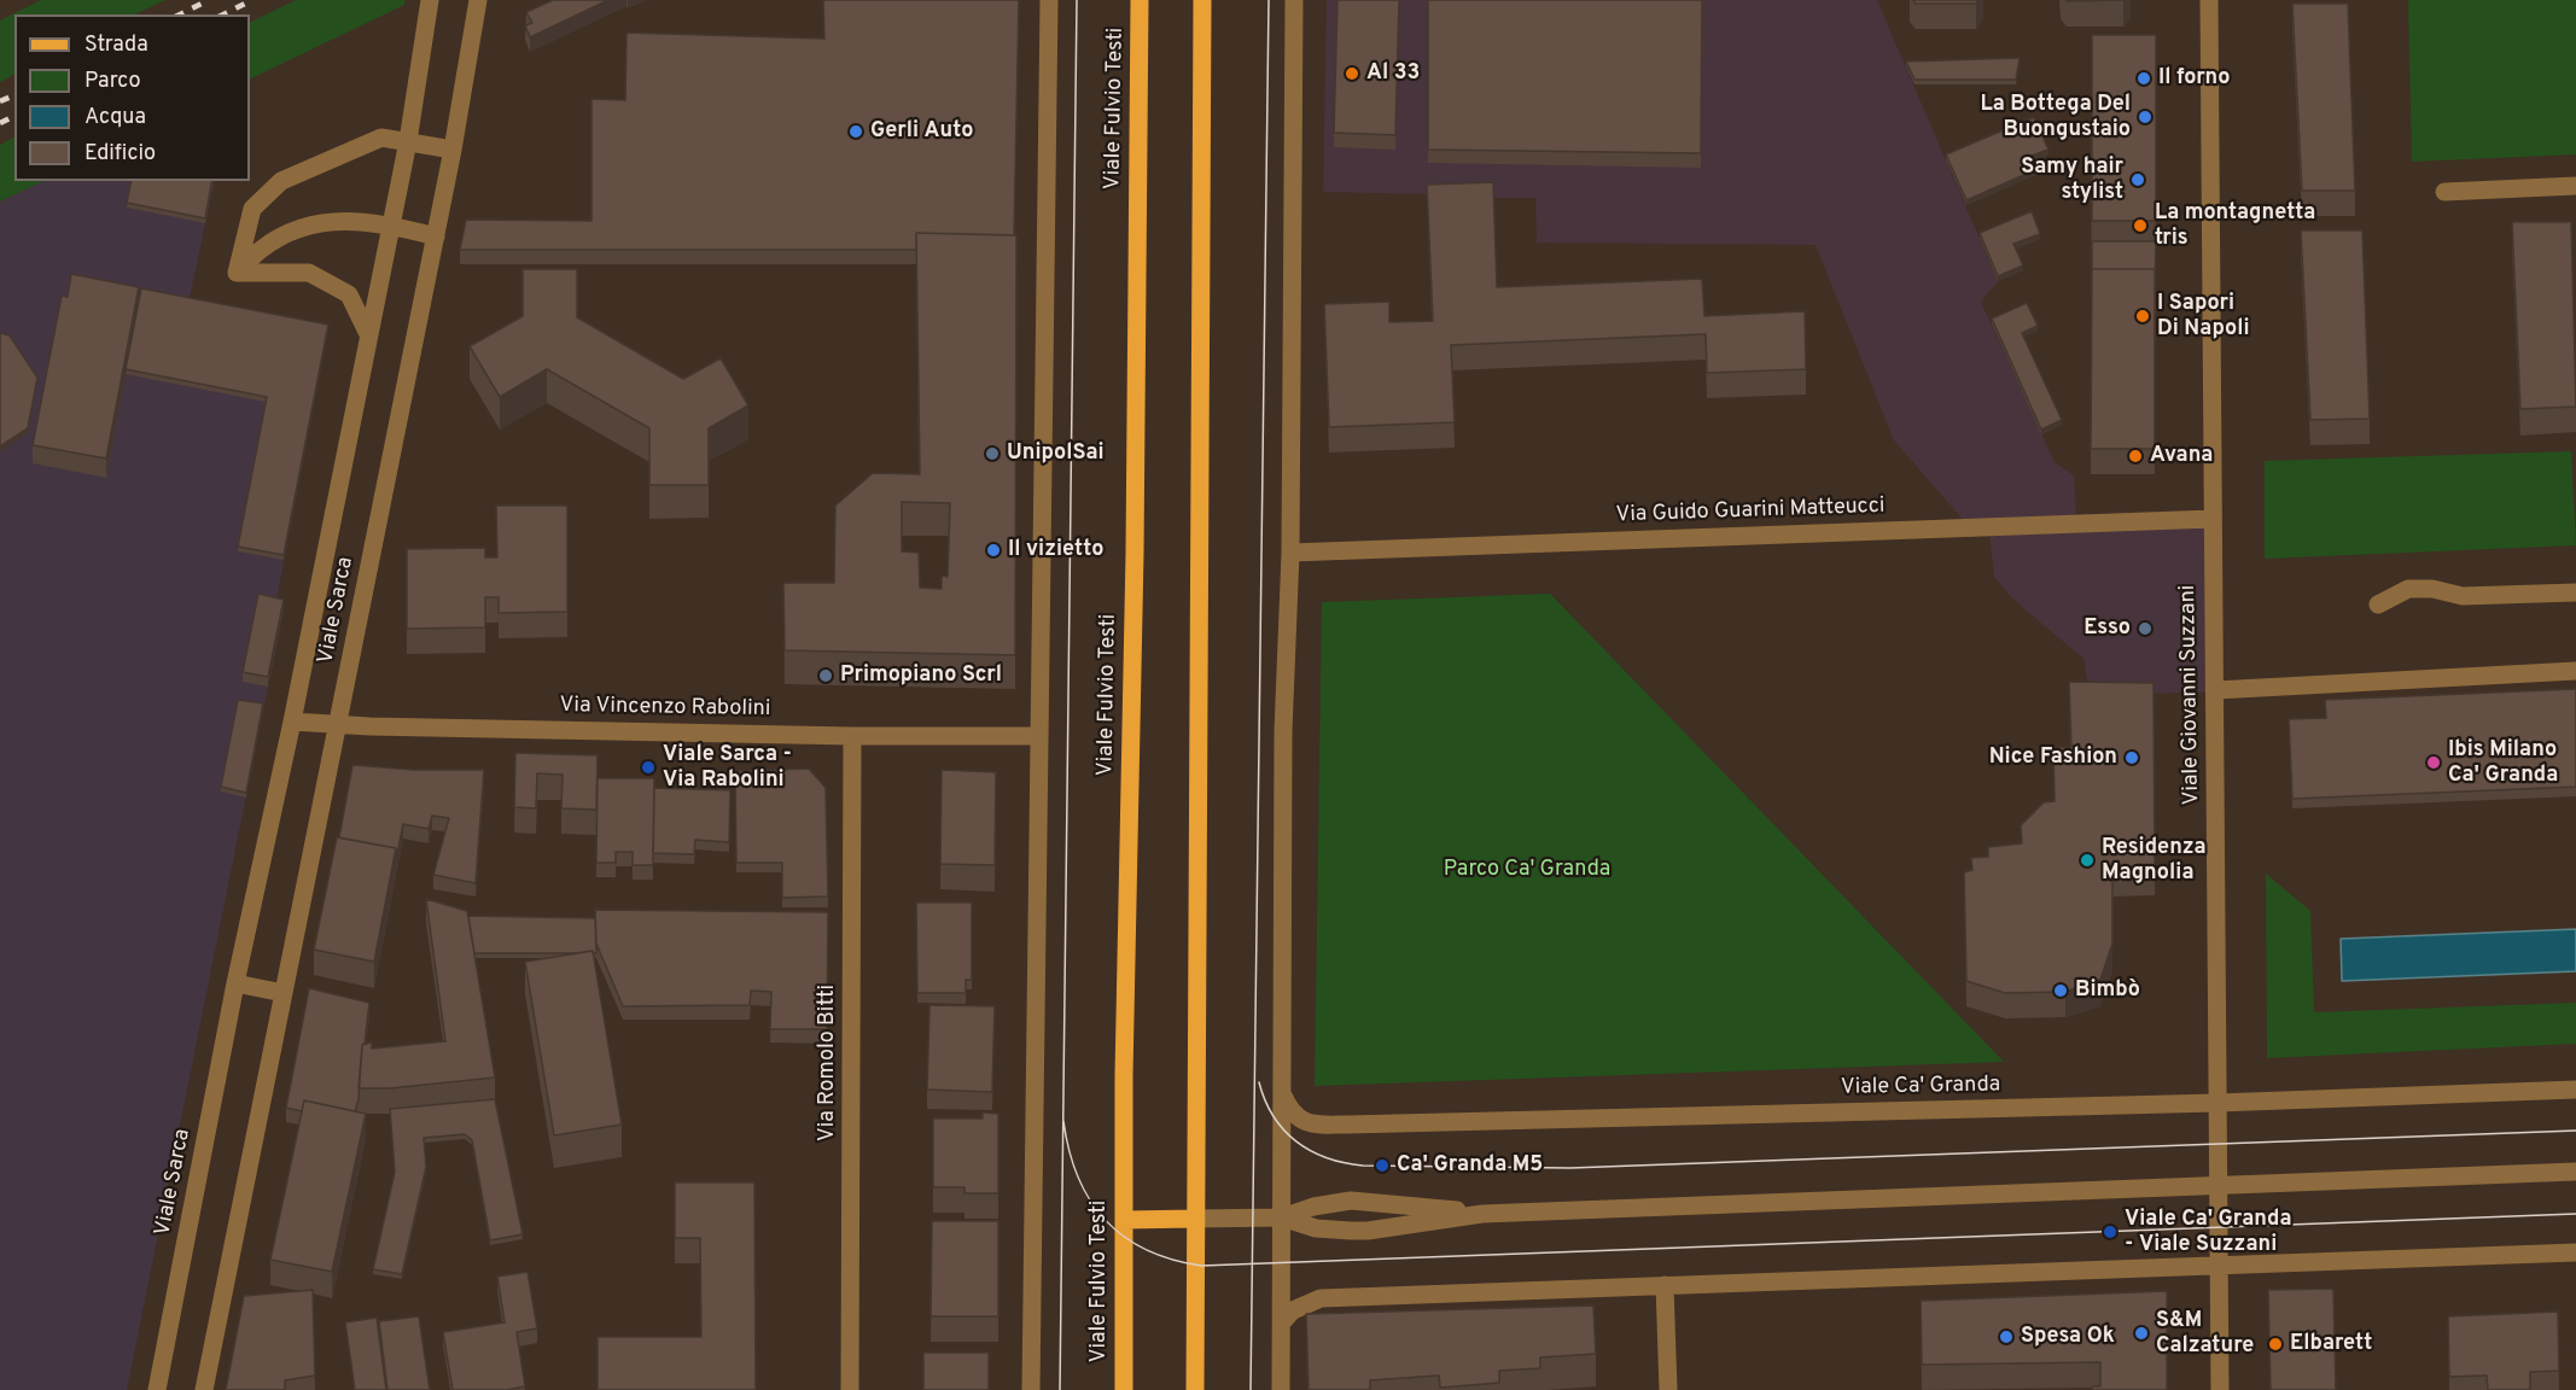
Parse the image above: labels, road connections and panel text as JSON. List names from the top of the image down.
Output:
{
  "streets": {
    "main road": ["Viale Fulvio Testi"],
    "street": [
      "Via Guido Guarini Matteucci",
      "Viale Sarca",
      "Viale Giovanni Suzzani",
      "Via Vincenzo Rabolini",
      "Via Romolo Bitti",
      "Viale Ca' Granda"
    ]
  },
  "crossings": [
    ["Via Guido Guarini Matteucci", "Viale Giovanni Suzzani"],
    ["Viale Sarca", "Via Vincenzo Rabolini"],
    ["Viale Giovanni Suzzani", "Viale Ca' Granda"],
    ["Via Vincenzo Rabolini", "Via Romolo Bitti"]
  ],
  "parks": ["Parco Ca' Granda"],
  "places": [
    "Al 33",
    "Il forno",
    "La Bottega Del Buongustaio",
    "Gerli Auto",
    "Samy hair stylist",
    "La montagnetta tris",
    "I Sapori Di Napoli",
    "UnipolSai",
    "Avana",
    "Il vizietto",
    "Esso",
    "Primopiano Scrl",
    "Nice Fashion",
    "Ibis Milano Ca' Granda",
    "Viale Sarca - Via Rabolini",
    "Residenza Magnolia",
    "Bimbò",
    "Ca' Granda M5",
    "Viale Ca' Granda - Viale Suzzani",
    "S&M Calzature",
    "Spesa Ok",
    "Elbarett"
  ],
  "legend": [
    "Strada",
    "Parco",
    "Acqua",
    "Edificio"
  ]
}
